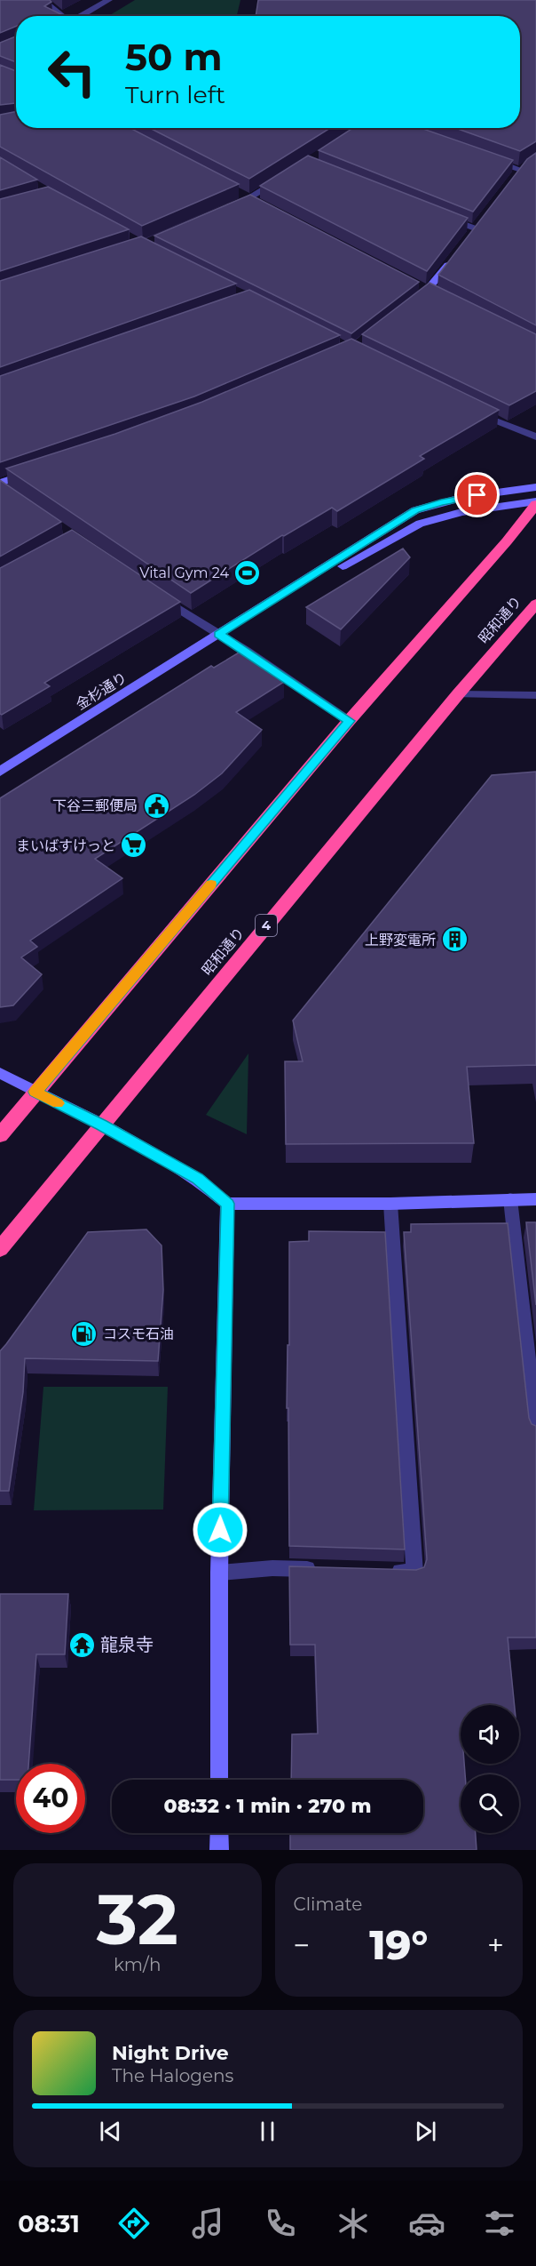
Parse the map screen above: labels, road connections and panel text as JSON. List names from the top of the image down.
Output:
{
  "streets": {
    "highway": ["昭和通り", "4"],
    "street": ["金杉通り"]
  },
  "places": {
    "sports": ["Vital Gym 24"],
    "public building": ["下谷三郵便局"],
    "supermarket": ["まいばすけっと"],
    "building": ["上野変電所"],
    "fuel station": ["コスモ石油"],
    "temple": ["龍泉寺"]
  },
  "page": {
    "turn": ["50 m", "Turn left"],
    "limit": "40",
    "trip": "08:32 · 1 min · 270 m",
    "tile": [
      ["32", "km/h"],
      "Climate"
    ],
    "heat": ["−", "19°", "+"],
    "song": ["Night Drive", "The Halogens"],
    "tabs": "08:31"
  }
}
